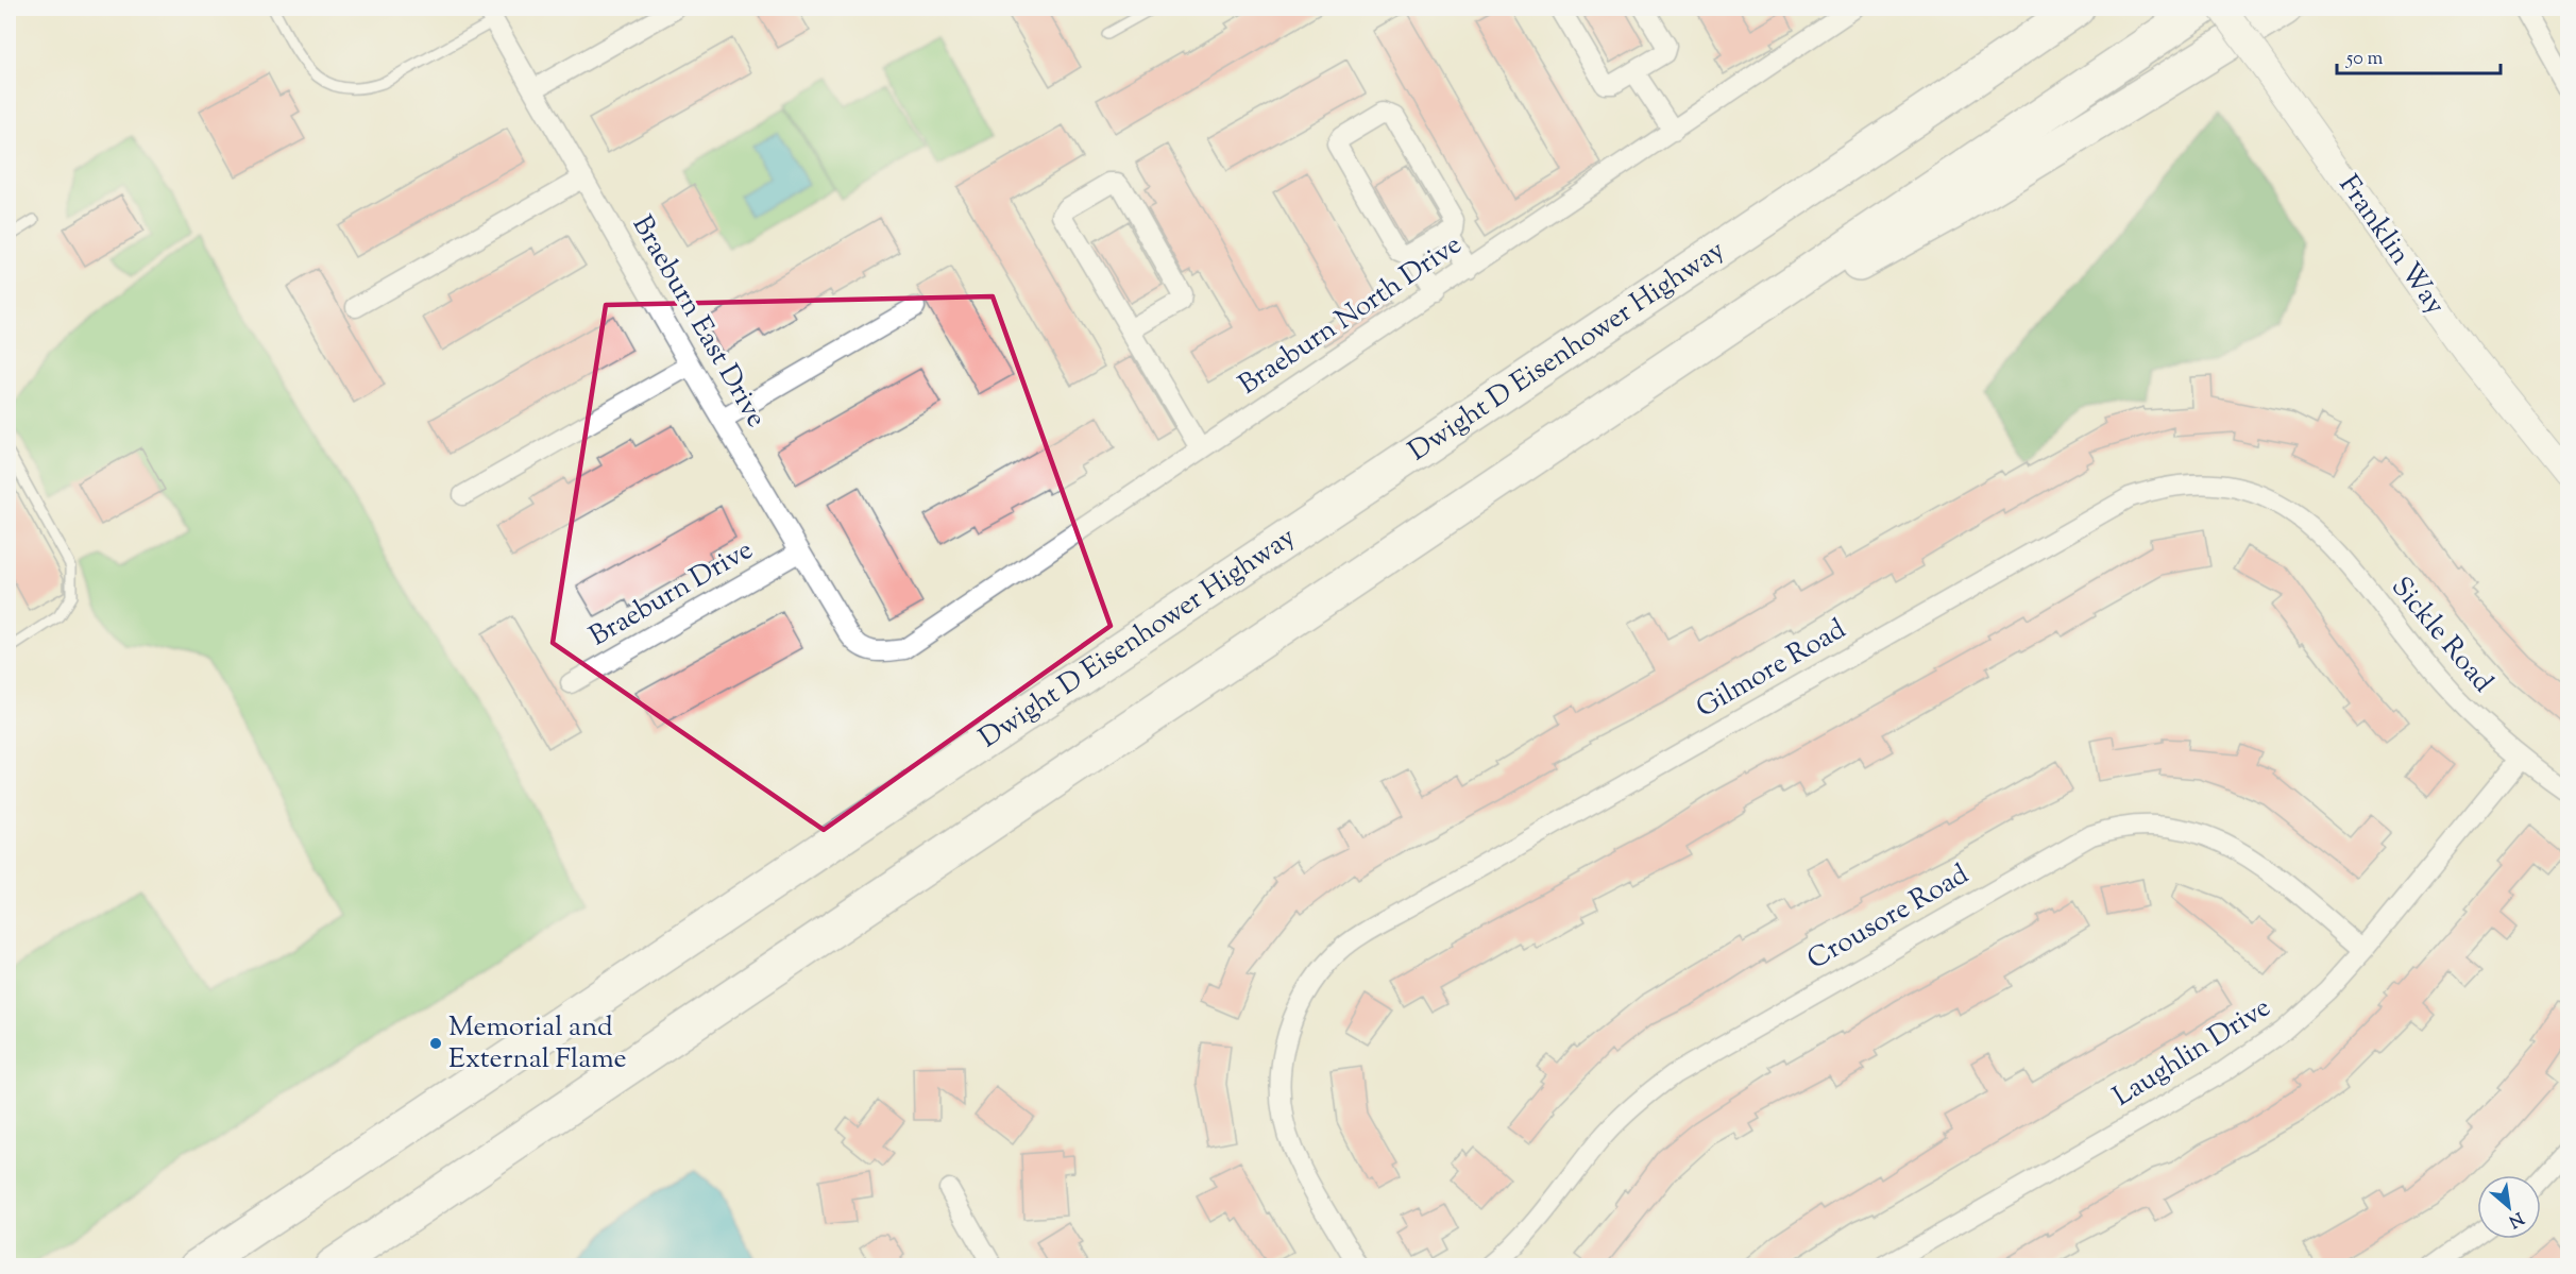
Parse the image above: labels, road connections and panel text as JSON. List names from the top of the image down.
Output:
{
  "streets": {
    "highway": ["Dwight D Eisenhower Highway"],
    "main road": ["Franklin Way"],
    "street": [
      "Braeburn North Drive",
      "Braeburn East Drive",
      "Braeburn Drive",
      "Sickle Road",
      "Gilmore Road",
      "Crousore Road",
      "Laughlin Drive"
    ]
  },
  "crossings": [
    ["Braeburn North Drive", "Braeburn East Drive"],
    ["Braeburn East Drive", "Braeburn Drive"],
    ["Sickle Road", "Gilmore Road"],
    ["Sickle Road", "Laughlin Drive"],
    ["Crousore Road", "Laughlin Drive"]
  ],
  "places": ["Memorial and External Flame"],
  "scale_bar": "50 m",
  "north": "bottom right"
}
